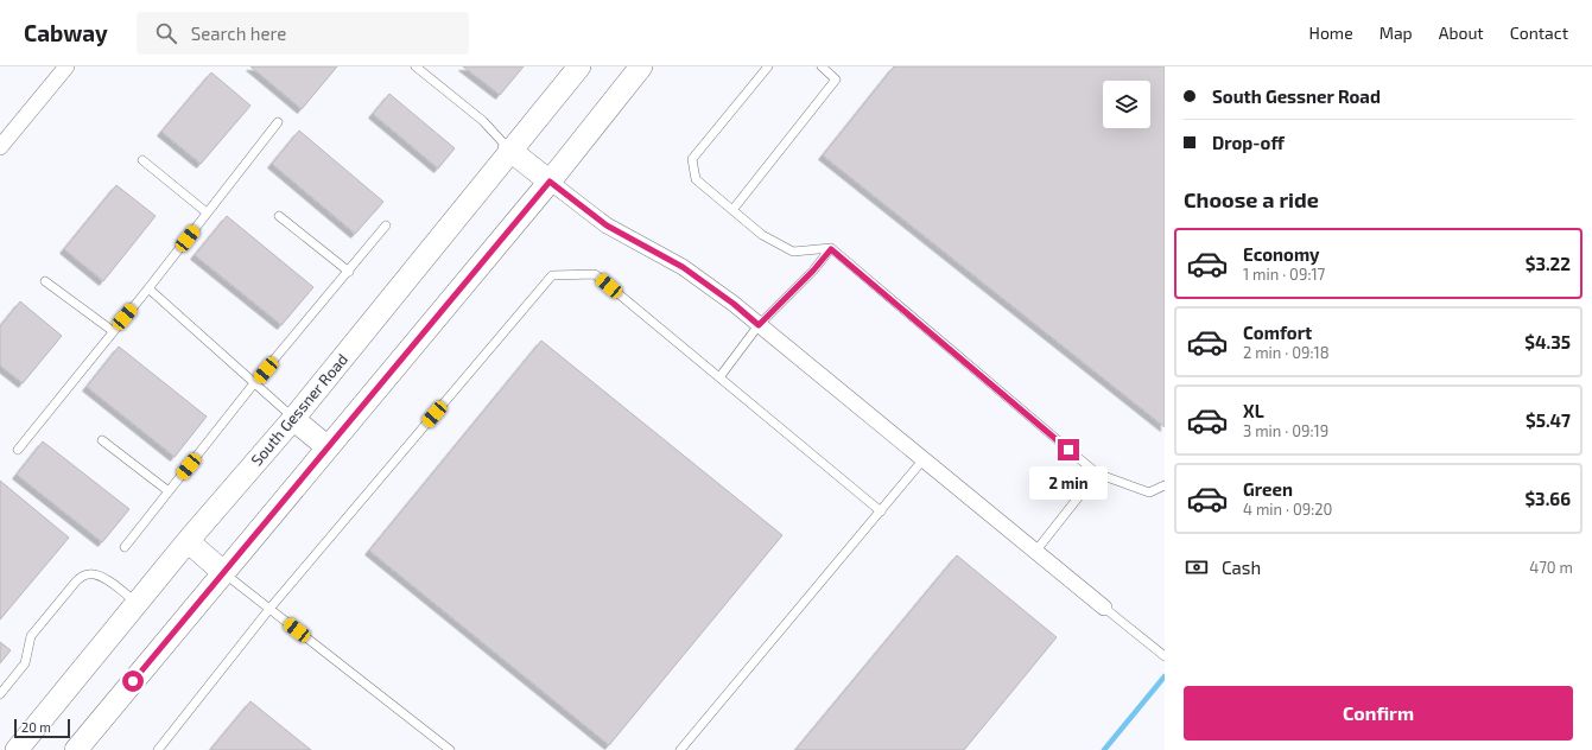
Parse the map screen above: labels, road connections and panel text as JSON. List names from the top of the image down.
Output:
{
  "streets": {
    "main road": ["South Gessner Road"]
  },
  "scale_bar": "20 m",
  "page": {
    "header": "Cabway",
    "search": "Search here",
    "nav": [
      "Home",
      "Map",
      "About",
      "Contact"
    ],
    "banner": ["South Gessner Road", "Drop-off"],
    "heading": "Choose a ride",
    "list": [
      {
        "name": "Economy",
        "note": "1 min · 09:17",
        "value": "$3.22"
      },
      {
        "name": "Comfort",
        "note": "2 min · 09:18",
        "value": "$4.35"
      },
      {
        "name": "XL",
        "note": "3 min · 09:19",
        "value": "$5.47"
      },
      {
        "name": "Green",
        "note": "4 min · 09:20",
        "value": "$3.66"
      }
    ],
    "bubble": "2 min",
    "pay": ["Cash", "470 m"],
    "buttons": "Confirm",
    "scale": "20 m"
  }
}
